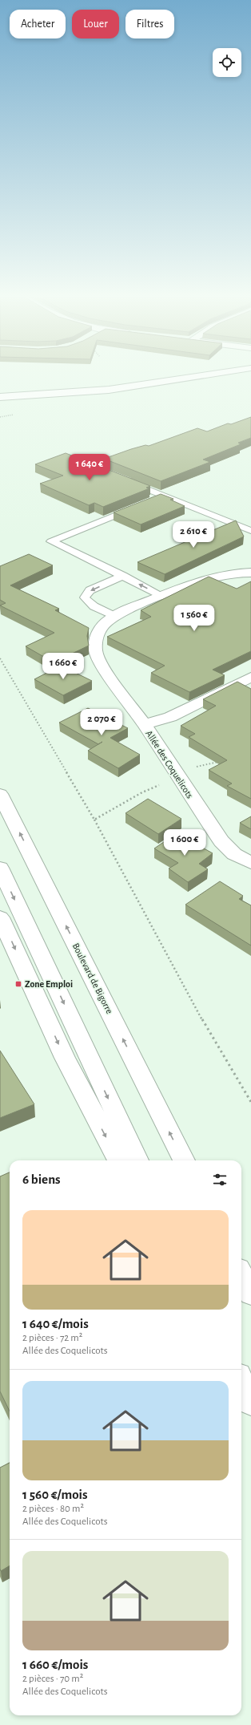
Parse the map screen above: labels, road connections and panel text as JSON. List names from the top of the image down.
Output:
{
  "streets": {
    "main road": ["Allée des Coquelicots", "Boulevard de Bigorre"]
  },
  "places": {
    "transit": ["Zone Emploi"]
  },
  "page": {
    "chip": ["Acheter", "Louer", "Filtres"],
    "price": [
      "1 640 €",
      "2 610 €",
      "1 560 €",
      "1 660 €",
      "2 070 €",
      "1 600 €"
    ],
    "heading": "6 biens",
    "list": [
      {
        "name": "1 640 €/mois",
        "note": "2 pièces · 72 m² · Allée des Coquelicots"
      },
      {
        "name": "1 560 €/mois",
        "note": "2 pièces · 80 m² · Allée des Coquelicots"
      },
      {
        "name": "1 660 €/mois",
        "note": "2 pièces · 70 m² · Allée des Coquelicots"
      }
    ]
  }
}
